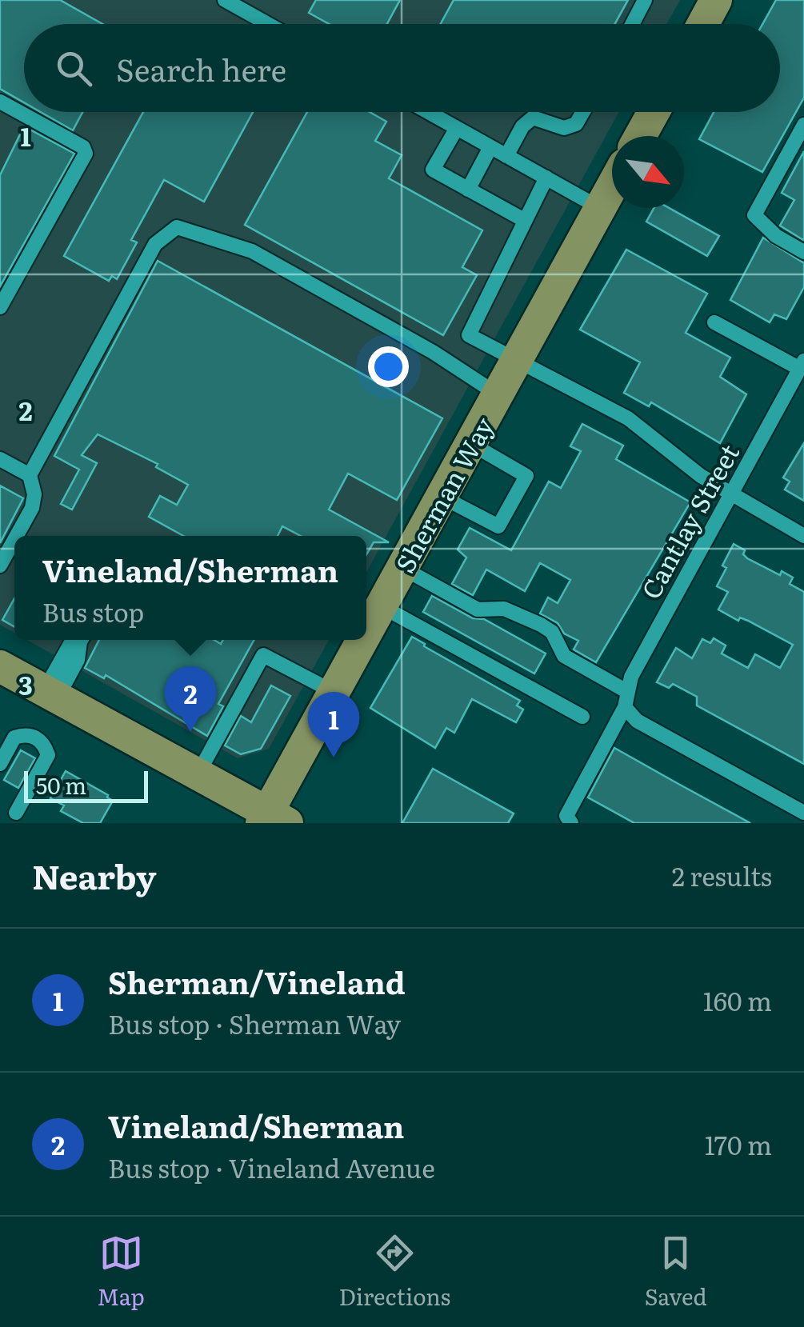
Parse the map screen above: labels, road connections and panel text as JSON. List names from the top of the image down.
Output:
{
  "streets": {
    "main road": ["Sherman Way"],
    "street": ["Cantlay Street"]
  },
  "scale_bar": "50 m",
  "north": "bottom right",
  "page": {
    "search": "Search here",
    "popup": ["Vineland/Sherman", "Bus stop"],
    "pins": ["2", "1"],
    "scale": "50 m",
    "heading": ["Nearby", "2 results"],
    "list": [
      {
        "mark": "1",
        "name": "Sherman/Vineland",
        "note": "Bus stop · Sherman Way",
        "value": "160 m"
      },
      {
        "mark": "2",
        "name": "Vineland/Sherman",
        "note": "Bus stop · Vineland Avenue",
        "value": "170 m"
      }
    ],
    "nav": ["Map", "Directions", "Saved"]
  },
  "grid": {
    "rows": ["1", "2", "3"]
  }
}
